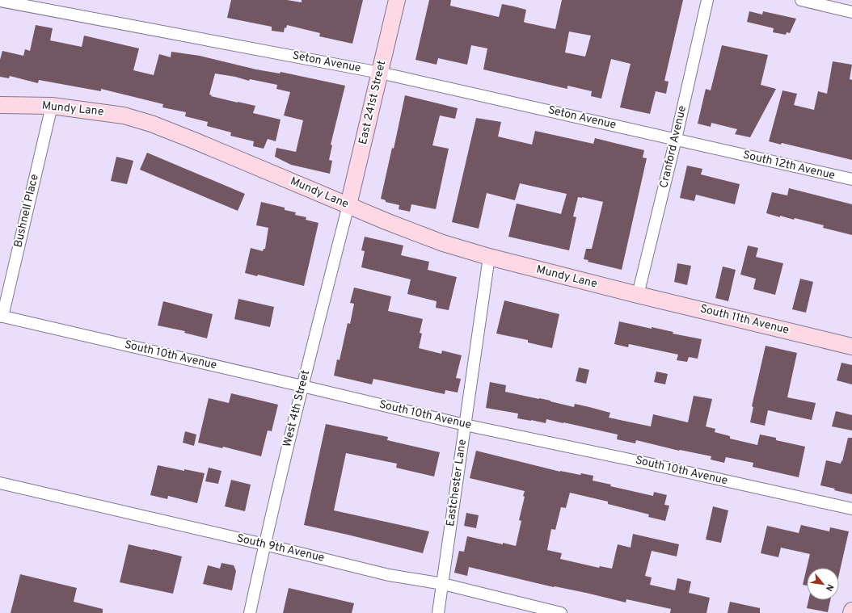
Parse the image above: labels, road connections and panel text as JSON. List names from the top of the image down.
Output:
{
  "streets": {
    "street": [
      "Seton Avenue",
      "East 241st Street",
      "Mundy Lane",
      "Cranford Avenue",
      "South 12th Avenue",
      "Bushnell Place",
      "South 11th Avenue",
      "South 10th Avenue",
      "West 4th Street",
      "Eastchester Lane",
      "South 9th Avenue"
    ]
  },
  "crossings": [
    ["Seton Avenue", "East 241st Street"],
    ["Seton Avenue", "Cranford Avenue"],
    ["Seton Avenue", "South 12th Avenue"],
    ["East 241st Street", "Mundy Lane"],
    ["East 241st Street", "West 4th Street"],
    ["Mundy Lane", "Cranford Avenue"],
    ["Mundy Lane", "Bushnell Place"],
    ["Mundy Lane", "South 11th Avenue"],
    ["Mundy Lane", "West 4th Street"],
    ["Mundy Lane", "Eastchester Lane"],
    ["Cranford Avenue", "South 11th Avenue"],
    ["Bushnell Place", "South 10th Avenue"],
    ["South 10th Avenue", "West 4th Street"],
    ["South 10th Avenue", "Eastchester Lane"],
    ["West 4th Street", "South 9th Avenue"],
    ["Eastchester Lane", "South 9th Avenue"]
  ],
  "north": "bottom right"
}
